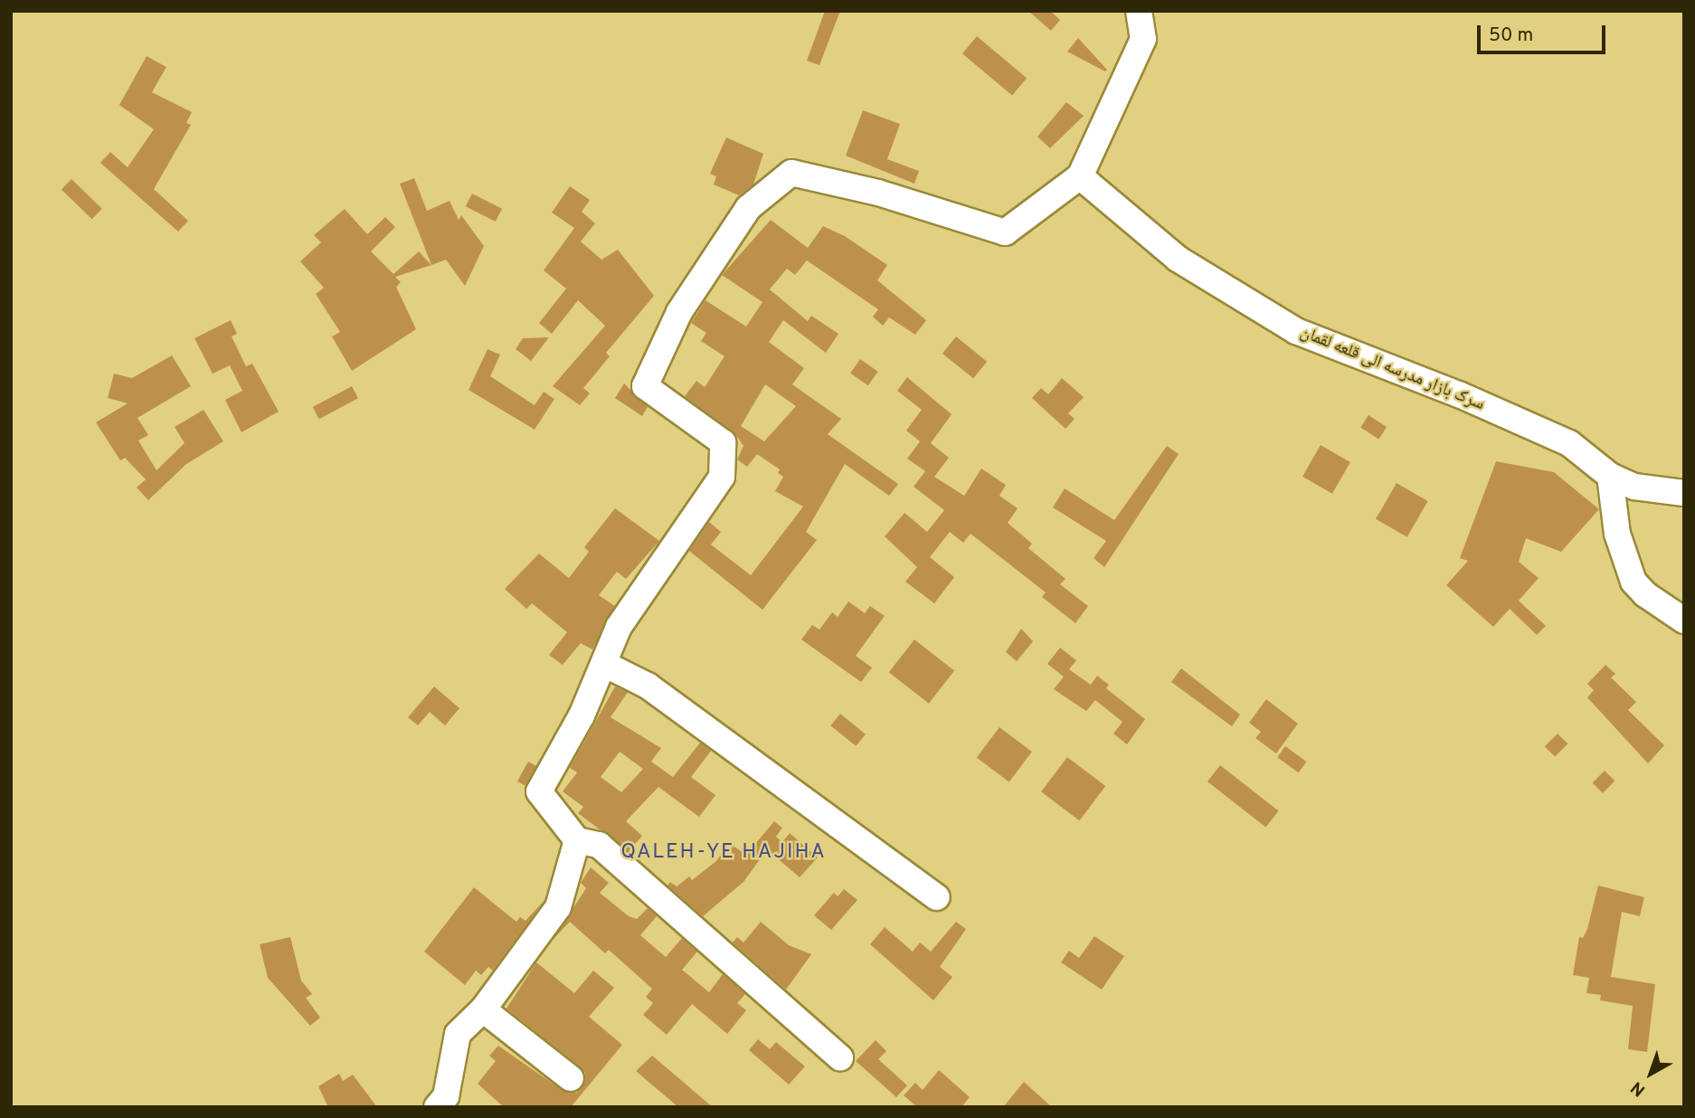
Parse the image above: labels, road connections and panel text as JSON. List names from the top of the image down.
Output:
{
  "streets": {
    "street": ["سرک بازار مدرسه الی قلعه لقمان"]
  },
  "districts": ["QALEH-YE HAJIHA"],
  "scale_bar": "50 m",
  "north": "bottom left"
}
